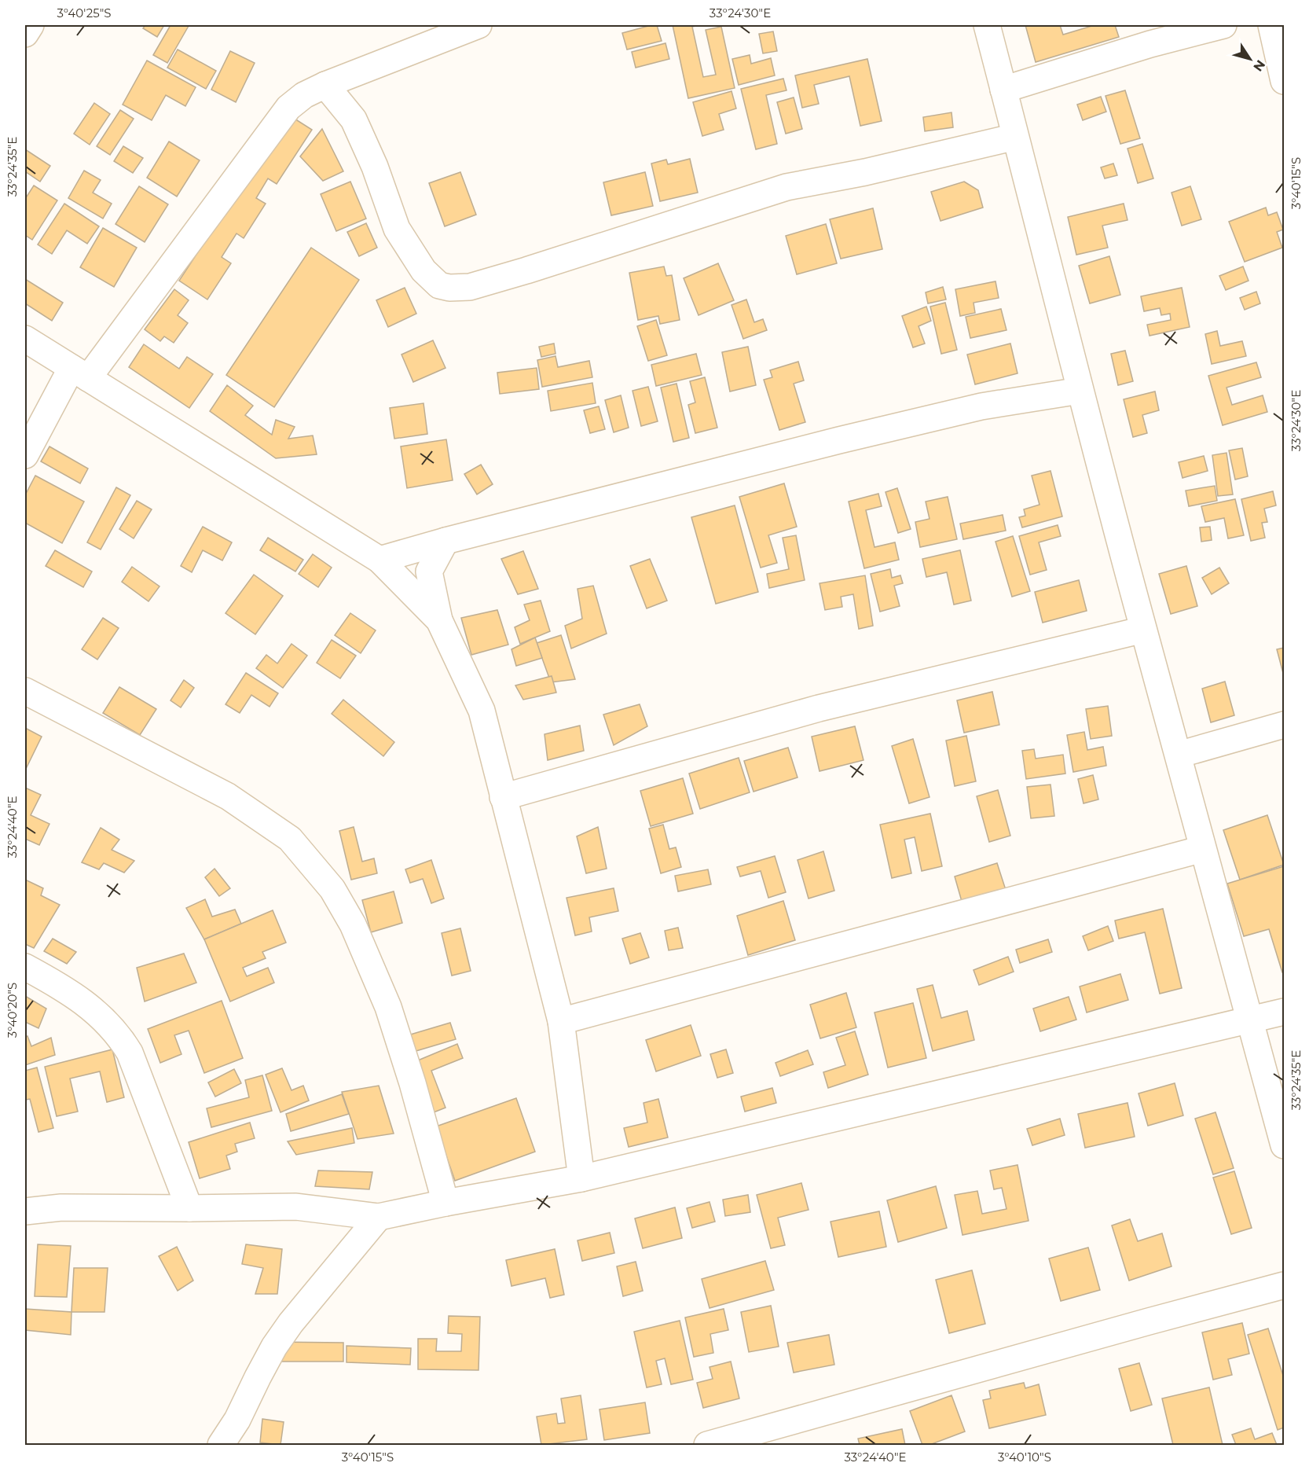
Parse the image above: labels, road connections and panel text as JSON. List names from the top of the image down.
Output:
{
  "north": "bottom right",
  "coordinates": [
    "3°40'25\"S",
    "33°24'30\"E",
    "33°24'35\"E",
    "3°40'15\"S",
    "33°24'40\"E",
    "3°40'20\"S",
    "3°40'10\"S"
  ]
}
